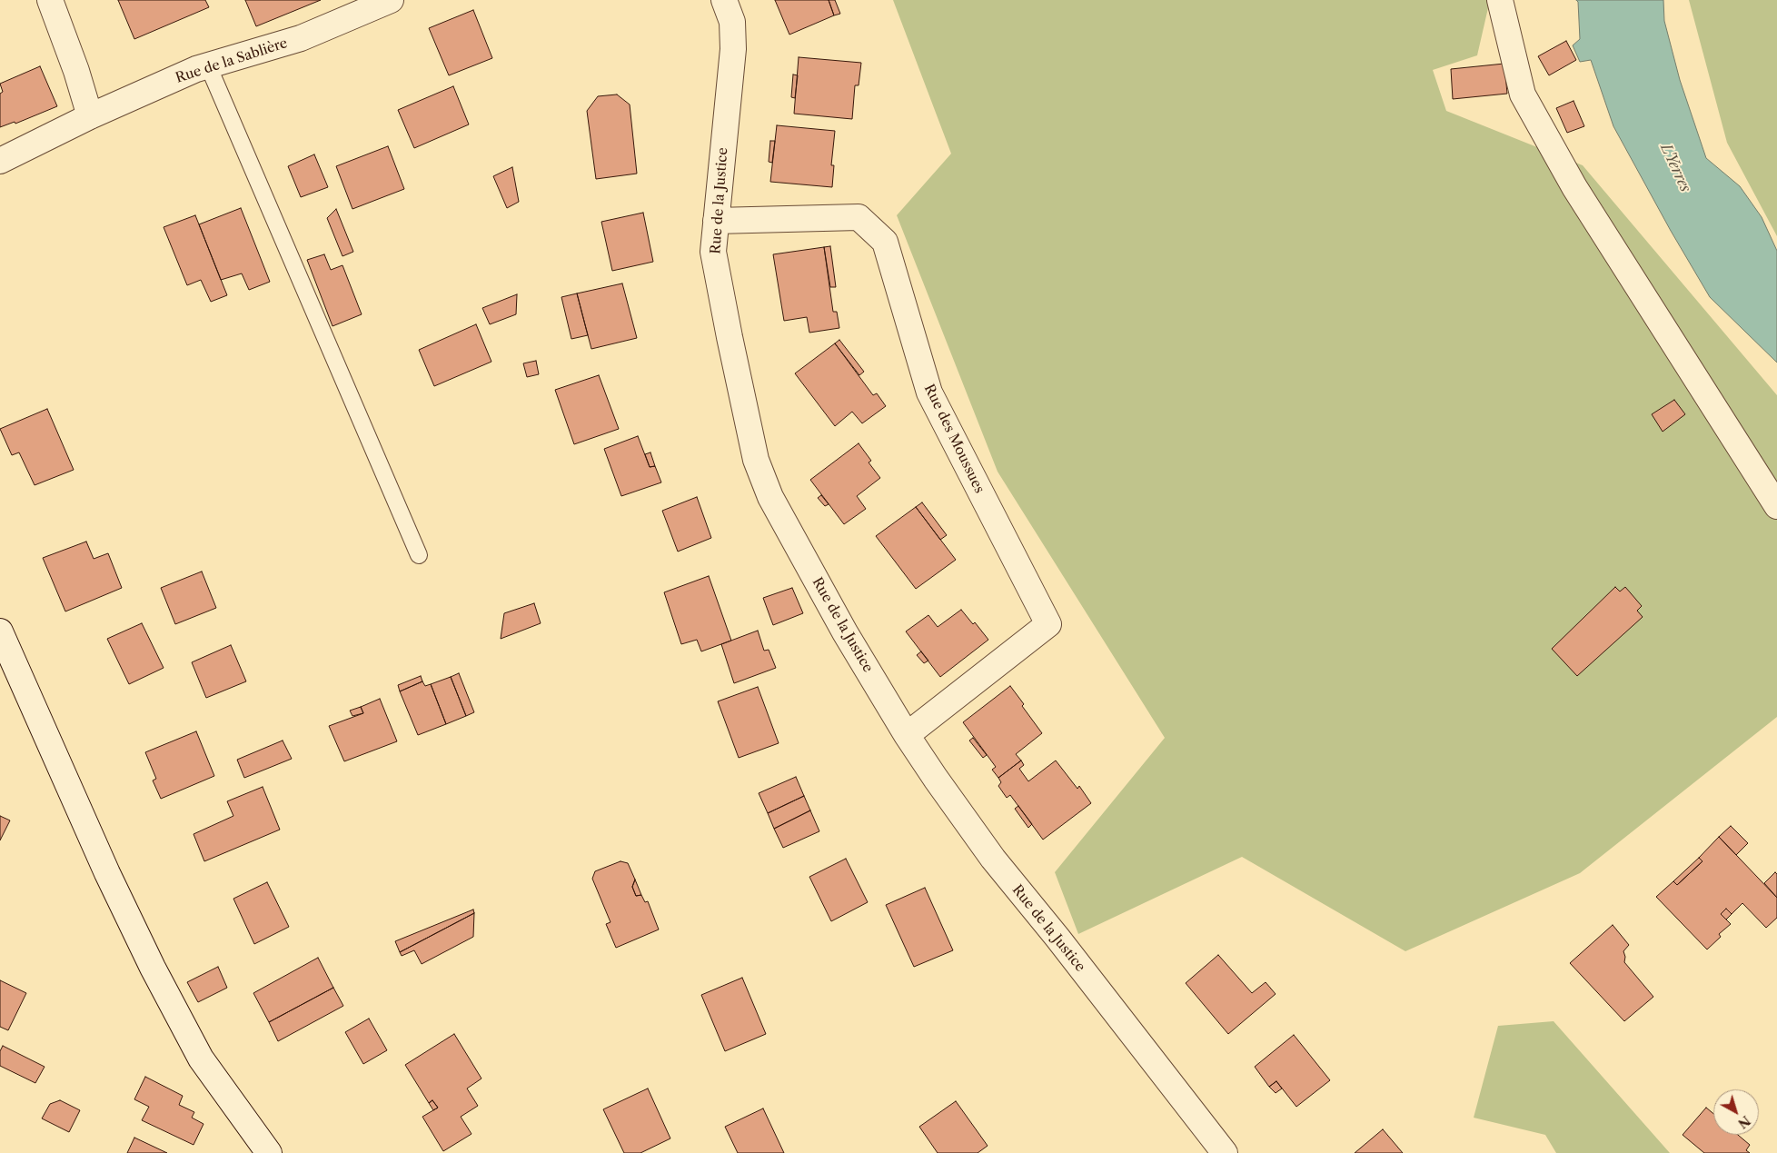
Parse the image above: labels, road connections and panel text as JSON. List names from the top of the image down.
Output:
{
  "streets": {
    "street": ["Rue de la Sablière", "Rue de la Justice", "Rue des Moussues"]
  },
  "crossings": [
    ["Rue de la Justice", "Rue des Moussues"]
  ],
  "water": ["L'Yerres"],
  "north": "bottom right"
}
